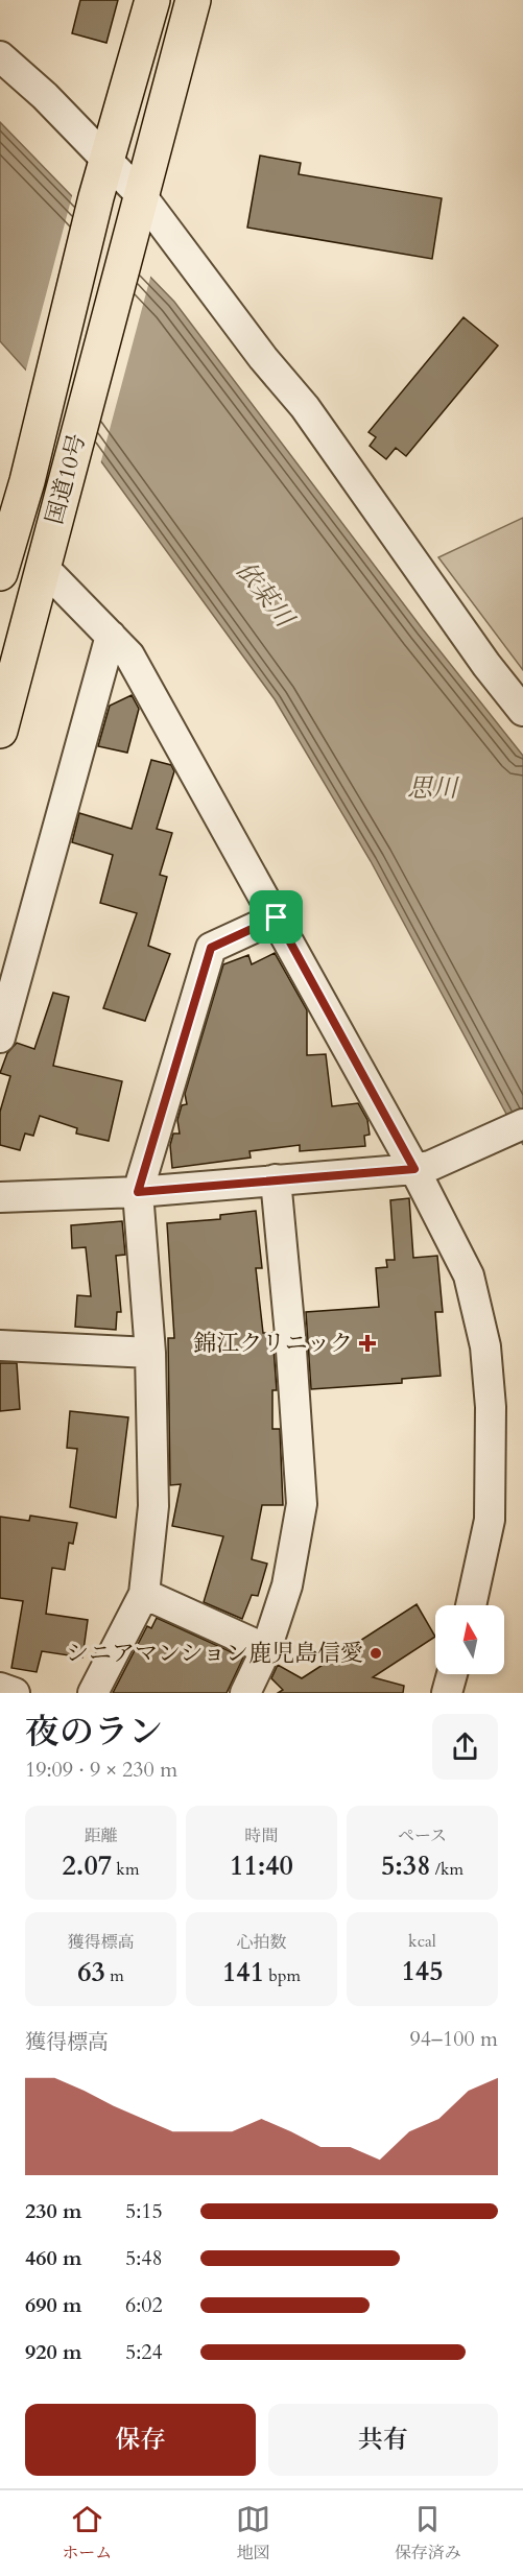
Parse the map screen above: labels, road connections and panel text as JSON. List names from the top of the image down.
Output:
{
  "streets": {
    "highway": ["国道10号"]
  },
  "water": ["依某川", "思川"],
  "places": {
    "health": ["錦江クリニック"],
    "other": ["シニアマンション鹿児島信愛"]
  },
  "north": "top",
  "page": {
    "heading": ["夜のラン", "19:09 · 9 × 230 m"],
    "stats": [
      ["距離", "2.07 km"],
      ["時間", "11:40"],
      ["ペース", "5:38 /km"],
      ["獲得標高", "63 m"],
      ["心拍数", "141 bpm"],
      ["kcal", "145"]
    ],
    "chart": ["獲得標高", "94–100 m"],
    "list": [
      {
        "name": "230 m",
        "note": "5:15"
      },
      {
        "name": "460 m",
        "note": "5:48"
      },
      {
        "name": "690 m",
        "note": "6:02"
      },
      {
        "name": "920 m",
        "note": "5:24"
      }
    ],
    "buttons": ["保存", "共有"],
    "tabs": ["ホーム", "地図", "保存済み"]
  }
}
